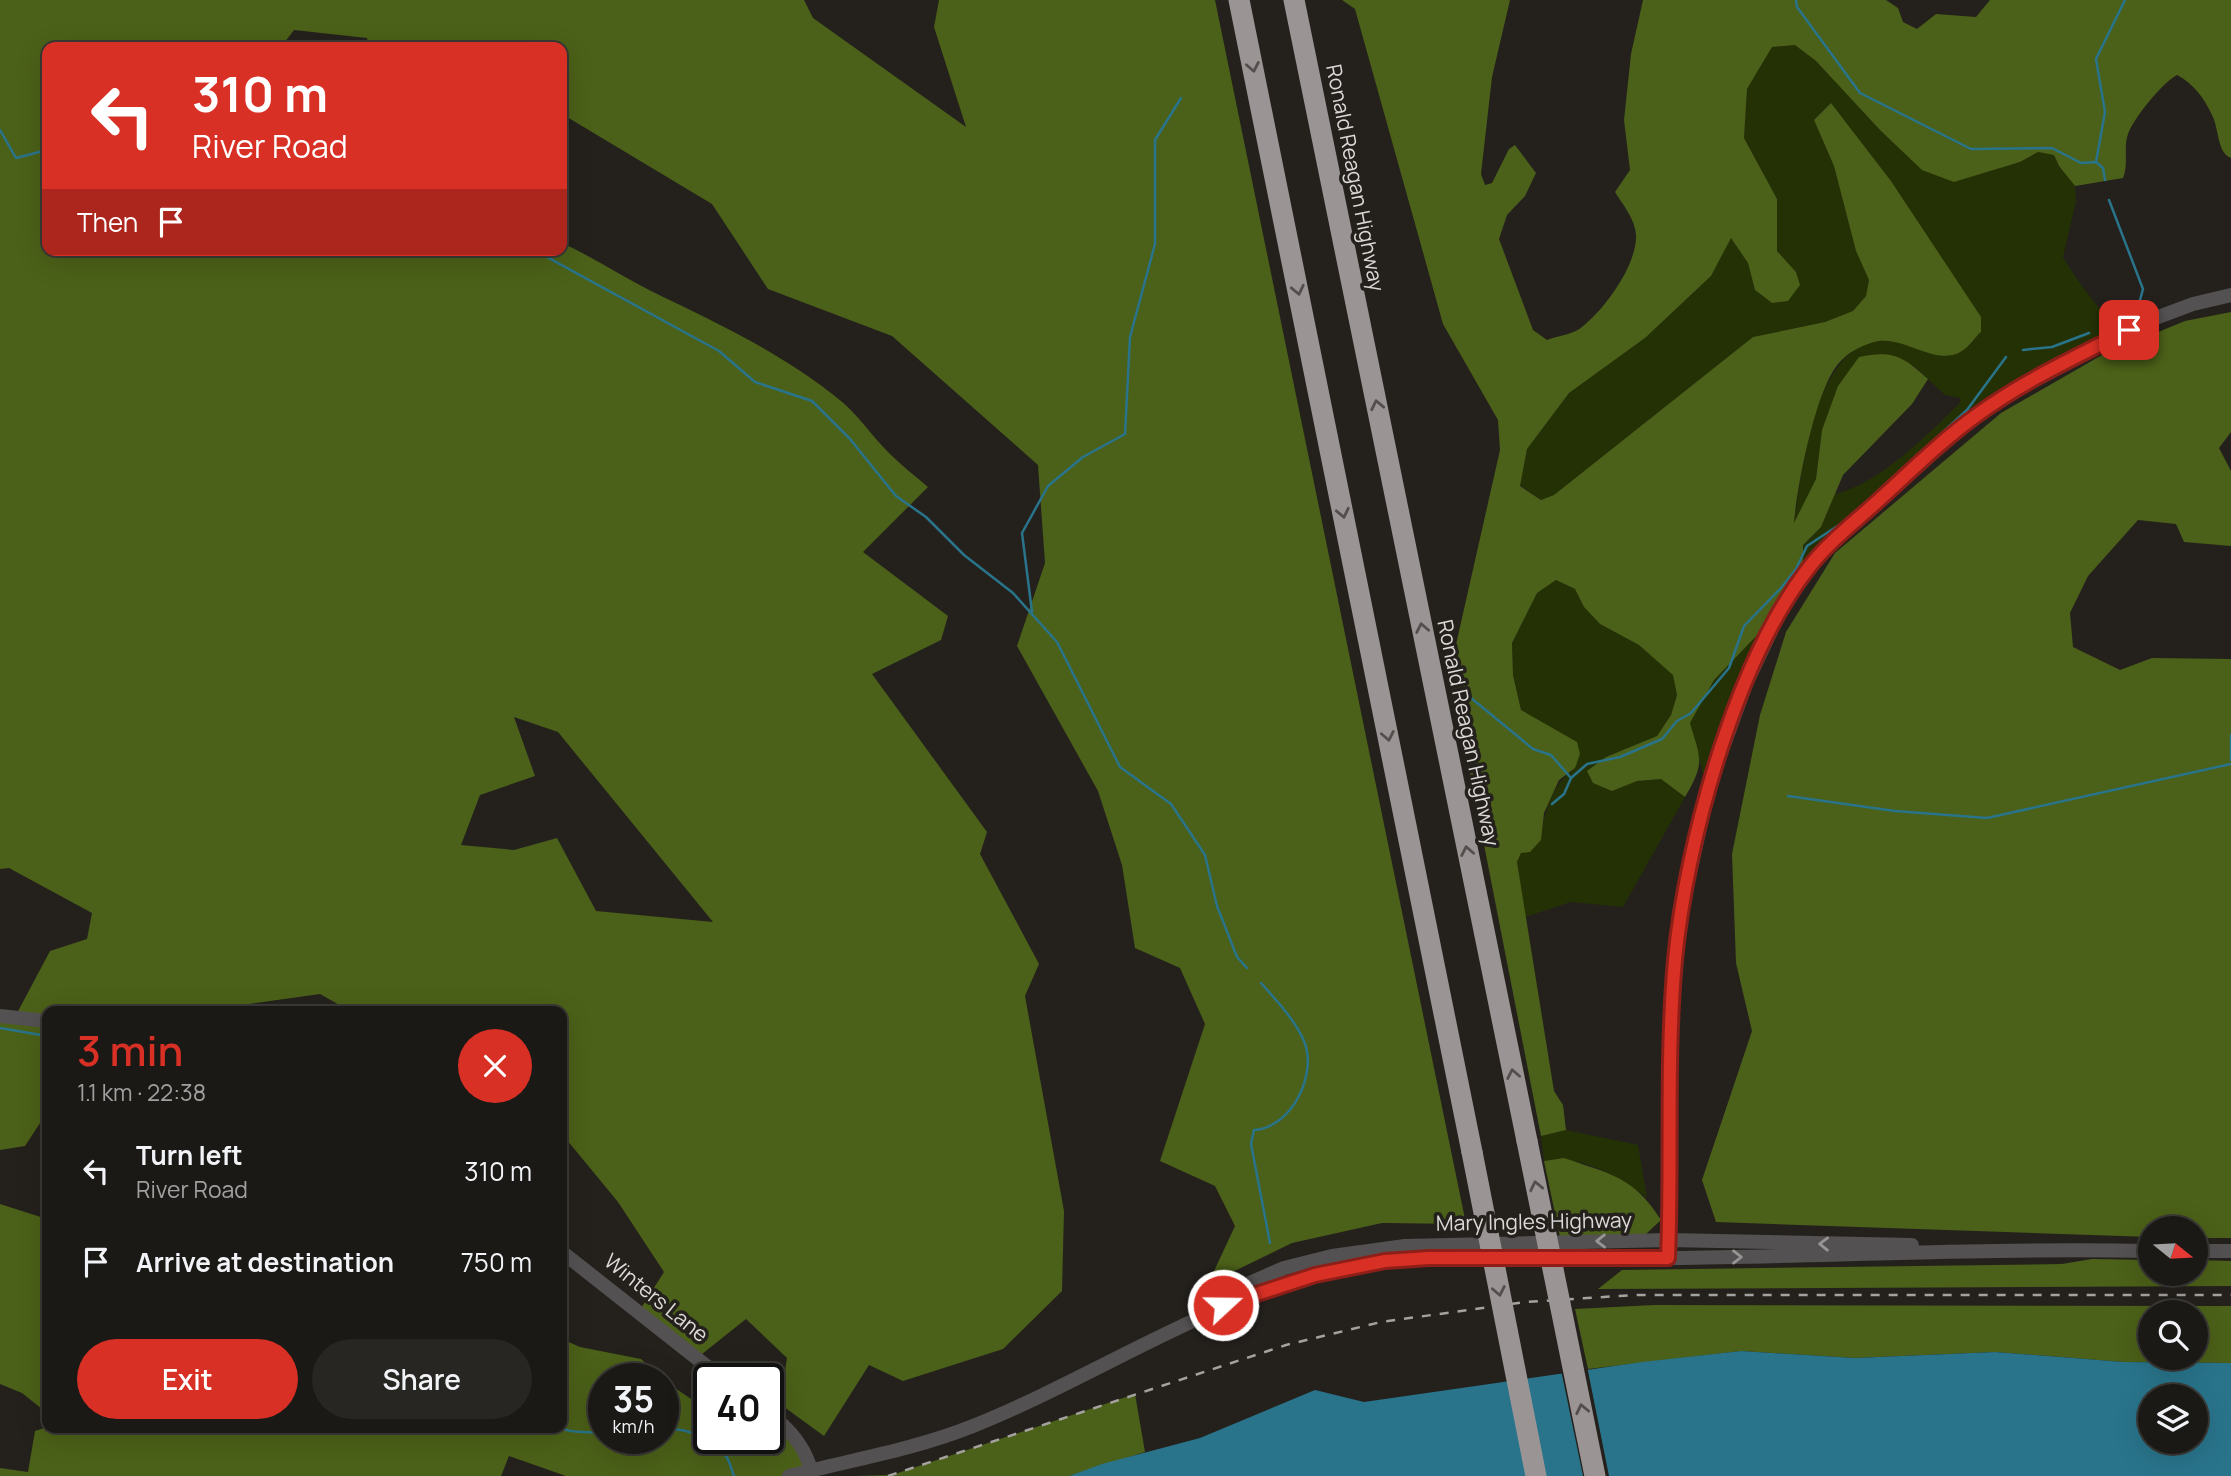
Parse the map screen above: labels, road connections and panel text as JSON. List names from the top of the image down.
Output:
{
  "streets": {
    "highway": ["Ronald Reagan Highway"],
    "street": ["Mary Ingles Highway", "Winters Lane"]
  },
  "north": "right",
  "page": {
    "turn": ["310 m", "River Road"],
    "then": "Then",
    "heading": ["3 min", "1.1 km · 22:38"],
    "list": [
      {
        "name": "Turn left",
        "note": "River Road",
        "value": "310 m"
      },
      {
        "name": "Arrive at destination",
        "value": "750 m"
      }
    ],
    "buttons": ["Exit", "Share"],
    "speed": "35 km/h",
    "limit": "40"
  }
}
